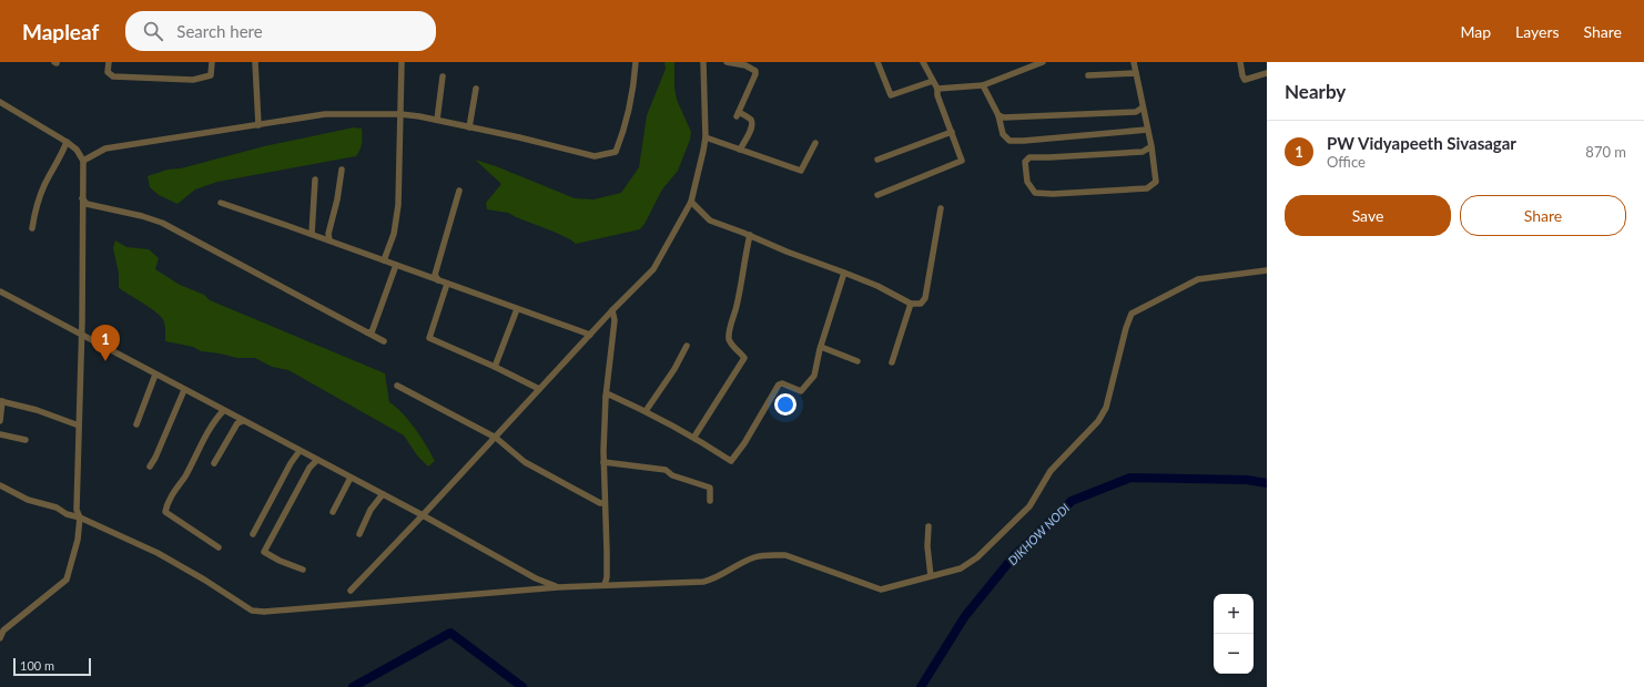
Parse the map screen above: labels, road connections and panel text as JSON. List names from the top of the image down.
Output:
{
  "water": ["DIKHOW NODI"],
  "scale_bar": "100 m",
  "page": {
    "header": "Mapleaf",
    "search": "Search here",
    "nav": ["Map", "Layers", "Share"],
    "heading": "Nearby",
    "list": [
      {
        "mark": "1",
        "name": "PW Vidyapeeth Sivasagar",
        "note": "Office",
        "value": "870 m"
      }
    ],
    "buttons": ["Save", "Share"],
    "pins": "1",
    "map_buttons": ["+", "−"],
    "scale": "100 m"
  }
}
